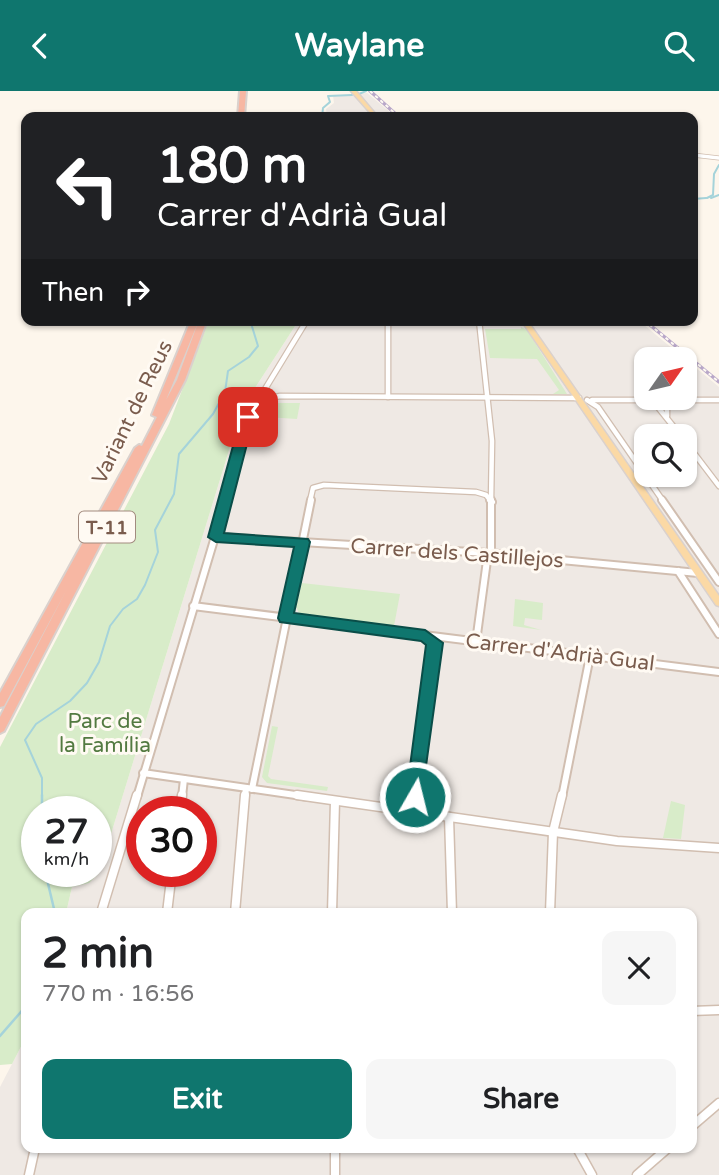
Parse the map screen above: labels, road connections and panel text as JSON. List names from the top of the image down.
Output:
{
  "streets": {
    "highway": ["Variant de Reus", "T-11"],
    "street": ["Carrer dels Castillejos", "Carrer d'Adrià Gual"]
  },
  "parks": ["Parc de la Família"],
  "north": "top right",
  "page": {
    "header": "Waylane",
    "turn": ["180 m", "Carrer d'Adrià Gual"],
    "then": "Then",
    "speed": "27 km/h",
    "limit": "30",
    "heading": ["2 min", "770 m · 16:56"],
    "buttons": ["Exit", "Share"]
  }
}
